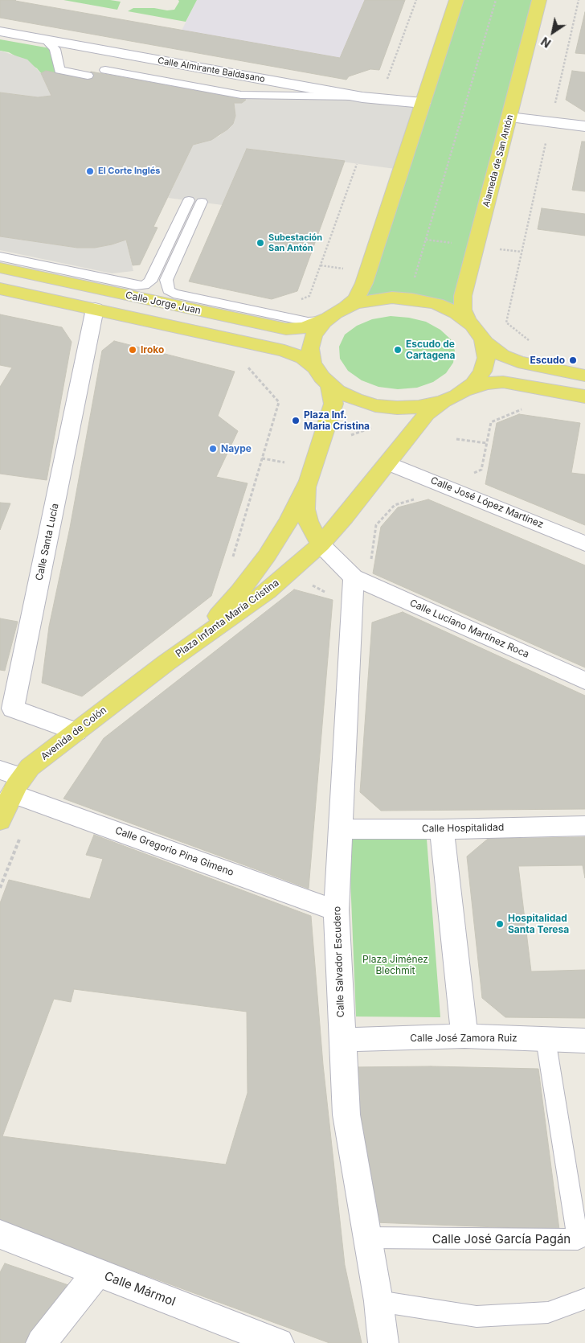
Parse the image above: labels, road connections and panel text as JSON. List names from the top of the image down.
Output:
{
  "streets": {
    "main road": [
      "Alameda de San Antón",
      "Calle Jorge Juan",
      "Plaza Infanta María Cristina",
      "Avenida de Colón"
    ],
    "street": [
      "Calle Almirante Baldasano",
      "Calle José López Martínez",
      "Calle Santa Lucía",
      "Calle Luciano Martínez Roca",
      "Calle Hospitalidad",
      "Calle Gregorio Pina Gimeno",
      "Calle Salvador Escudero",
      "Calle José Zamora Ruiz",
      "Calle Mármol"
    ],
    "lane": ["Calle José García Pagán"]
  },
  "crossings": [
    ["Alameda de San Antón", "Plaza Infanta María Cristina"],
    ["Calle Jorge Juan", "Calle Santa Lucía"],
    ["Calle Jorge Juan", "Plaza Infanta María Cristina"],
    ["Calle José López Martínez", "Plaza Infanta María Cristina"],
    ["Calle Santa Lucía", "Avenida de Colón"],
    ["Plaza Infanta María Cristina", "Avenida de Colón"],
    ["Calle Luciano Martínez Roca", "Calle Salvador Escudero"],
    ["Avenida de Colón", "Calle Gregorio Pina Gimeno"],
    ["Calle Hospitalidad", "Calle Salvador Escudero"],
    ["Calle Gregorio Pina Gimeno", "Calle Salvador Escudero"],
    ["Calle Salvador Escudero", "Calle José Zamora Ruiz"],
    ["Calle Salvador Escudero", "Calle José García Pagán"],
    ["Calle José Zamora Ruiz", "Calle José García Pagán"]
  ],
  "parks": ["Plaza Jiménez Blechmit"],
  "places": [
    "El Corte Inglés",
    "Subestación San Antón",
    "Iroko",
    "Escudo de Cartagena",
    "Escudo",
    "Plaza Inf. Maria Cristina",
    "Naype",
    "Hospitalidad Santa Teresa"
  ],
  "north": "bottom left"
}
